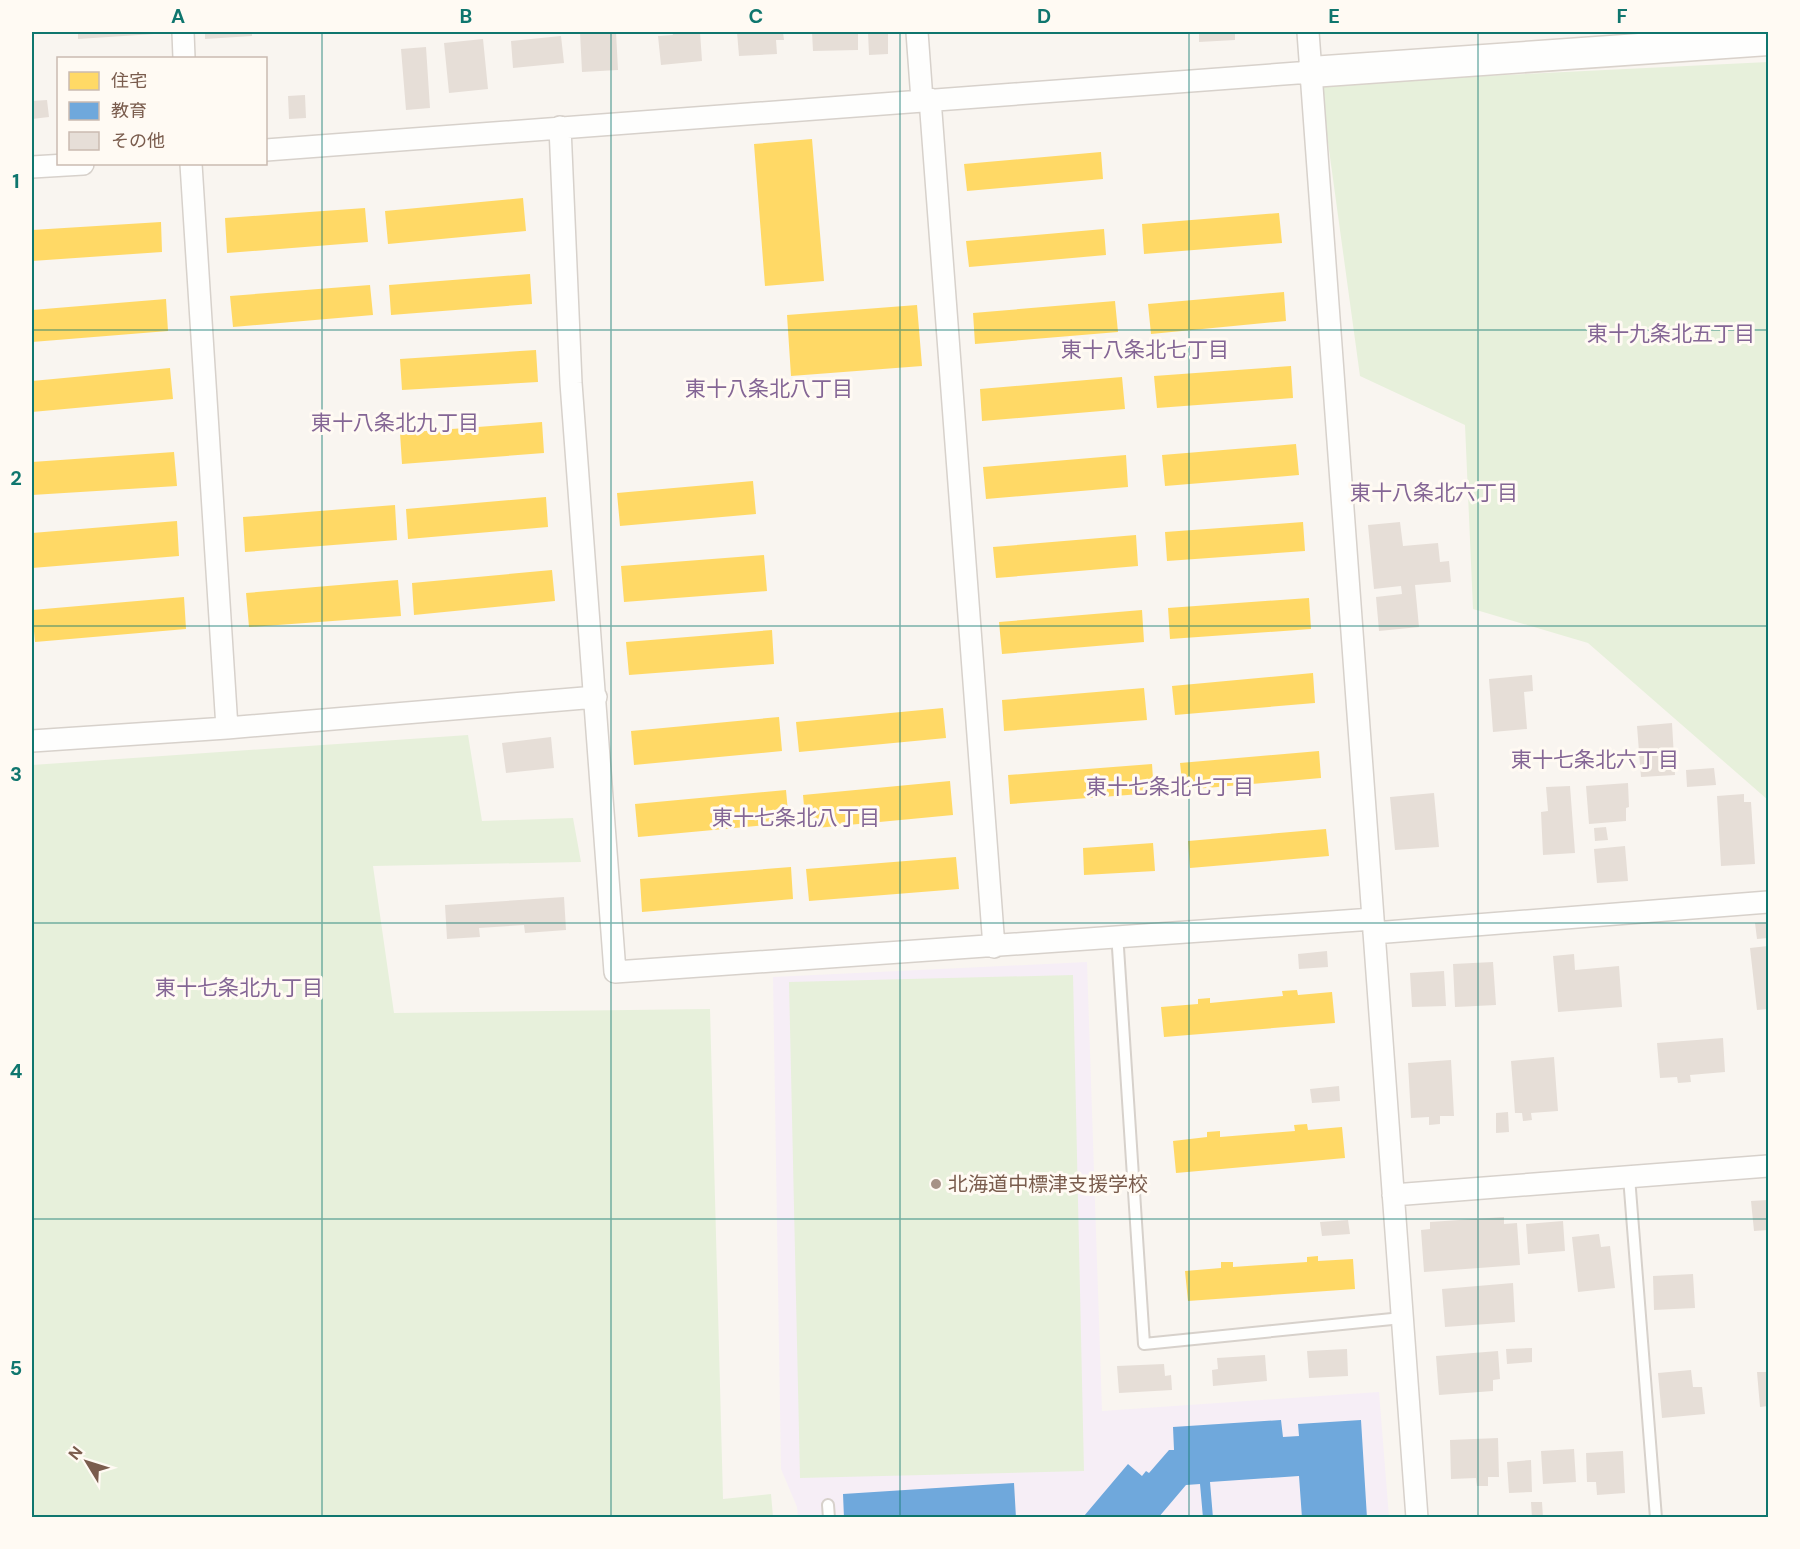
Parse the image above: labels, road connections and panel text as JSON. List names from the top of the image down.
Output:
{
  "districts": [
    "東十九条北五丁目",
    "東十八条北七丁目",
    "東十八条北八丁目",
    "東十八条北九丁目",
    "東十八条北六丁目",
    "東十七条北六丁目",
    "東十七条北七丁目",
    "東十七条北八丁目",
    "東十七条北九丁目"
  ],
  "places": ["北海道中標津支援学校"],
  "legend": ["住宅", "教育", "その他"],
  "north": "top left",
  "grid": {
    "columns": [
      "A",
      "B",
      "C",
      "D",
      "E",
      "F"
    ],
    "rows": [
      "1",
      "2",
      "3",
      "4",
      "5"
    ]
  }
}
